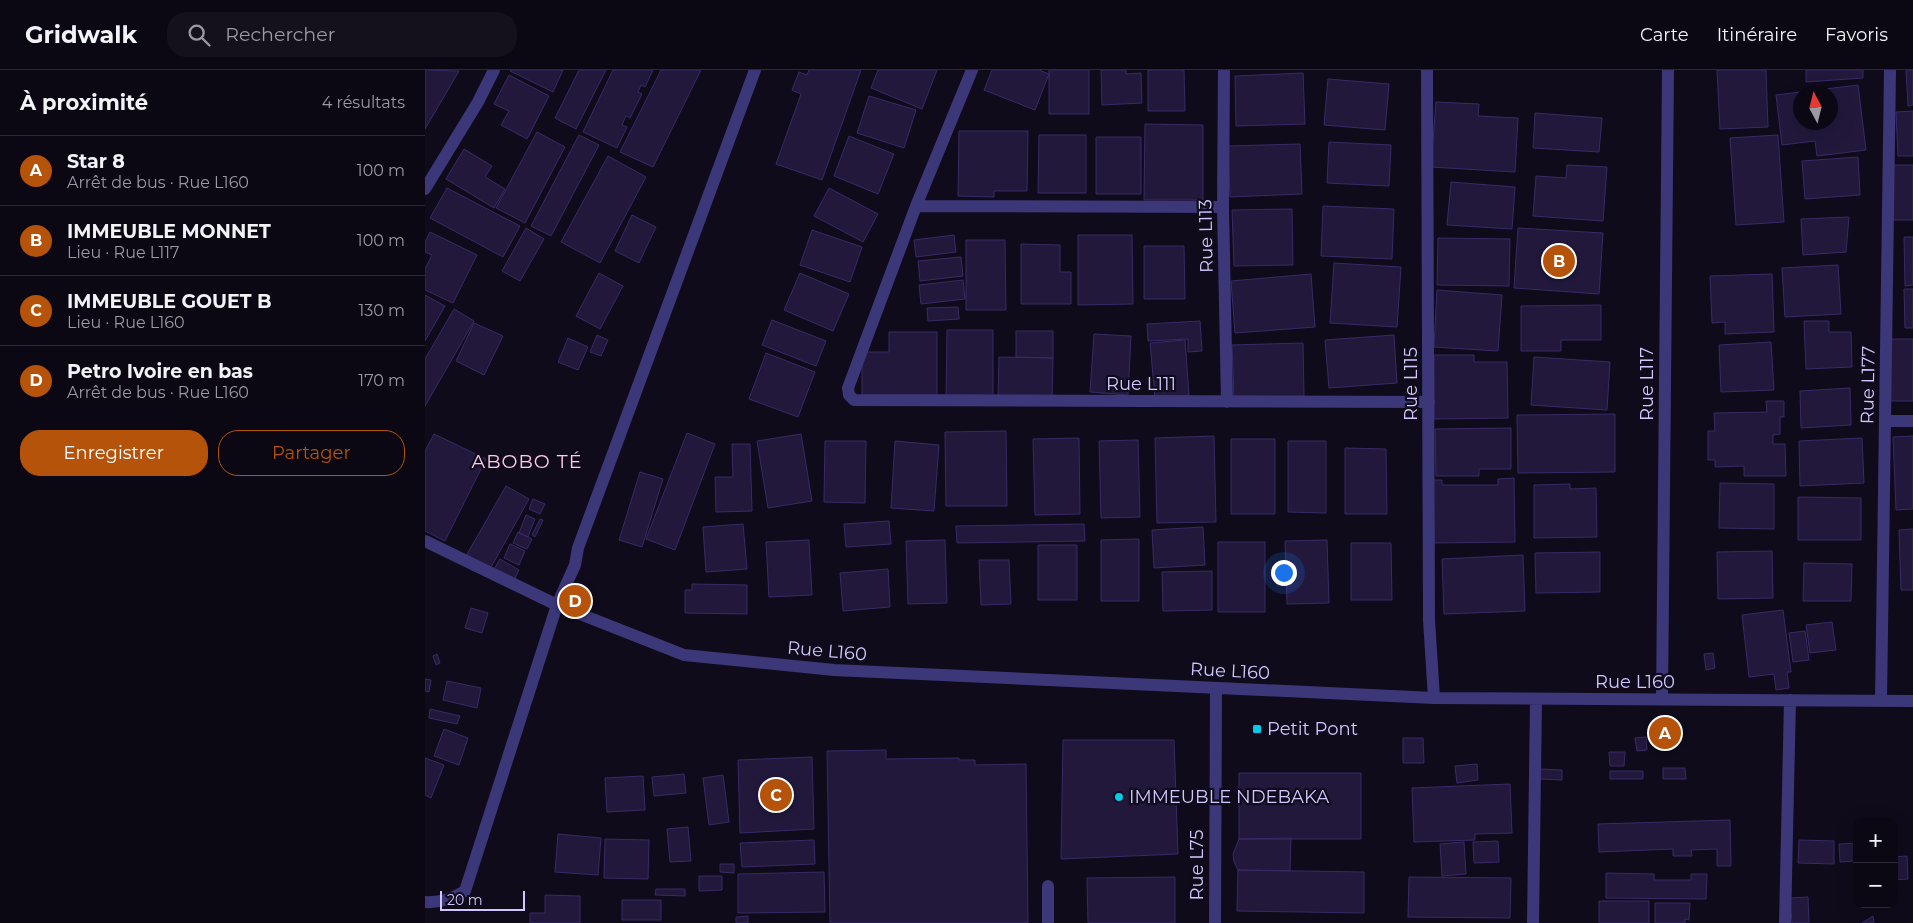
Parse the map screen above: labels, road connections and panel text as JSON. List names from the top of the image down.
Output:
{
  "streets": {
    "street": [
      "Rue L113",
      "Rue L111",
      "Rue L115",
      "Rue L117",
      "Rue L177",
      "Rue L160",
      "Rue L75"
    ]
  },
  "crossings": [
    ["Rue L113", "Rue L111"],
    ["Rue L111", "Rue L115"],
    ["Rue L115", "Rue L160"],
    ["Rue L117", "Rue L160"],
    ["Rue L177", "Rue L160"],
    ["Rue L160", "Rue L75"]
  ],
  "districts": ["ABOBO TÉ"],
  "places": {
    "transit": ["Petit Pont"],
    "other": ["IMMEUBLE NDEBAKA"]
  },
  "scale_bar": "20 m",
  "north": "top",
  "page": {
    "header": "Gridwalk",
    "search": "Rechercher",
    "nav": ["Carte", "Itinéraire", "Favoris"],
    "heading": ["À proximité", "4 résultats"],
    "list": [
      {
        "mark": "A",
        "name": "Star 8",
        "note": "Arrêt de bus · Rue L160",
        "value": "100 m"
      },
      {
        "mark": "B",
        "name": "IMMEUBLE MONNET",
        "note": "Lieu · Rue L117",
        "value": "100 m"
      },
      {
        "mark": "C",
        "name": "IMMEUBLE GOUET B",
        "note": "Lieu · Rue L160",
        "value": "130 m"
      },
      {
        "mark": "D",
        "name": "Petro Ivoire en bas",
        "note": "Arrêt de bus · Rue L160",
        "value": "170 m"
      }
    ],
    "pins": [
      "B",
      "D",
      "A",
      "C"
    ],
    "buttons": ["Enregistrer", "Partager"],
    "map_buttons": ["+", "−"],
    "scale": "20 m"
  }
}
